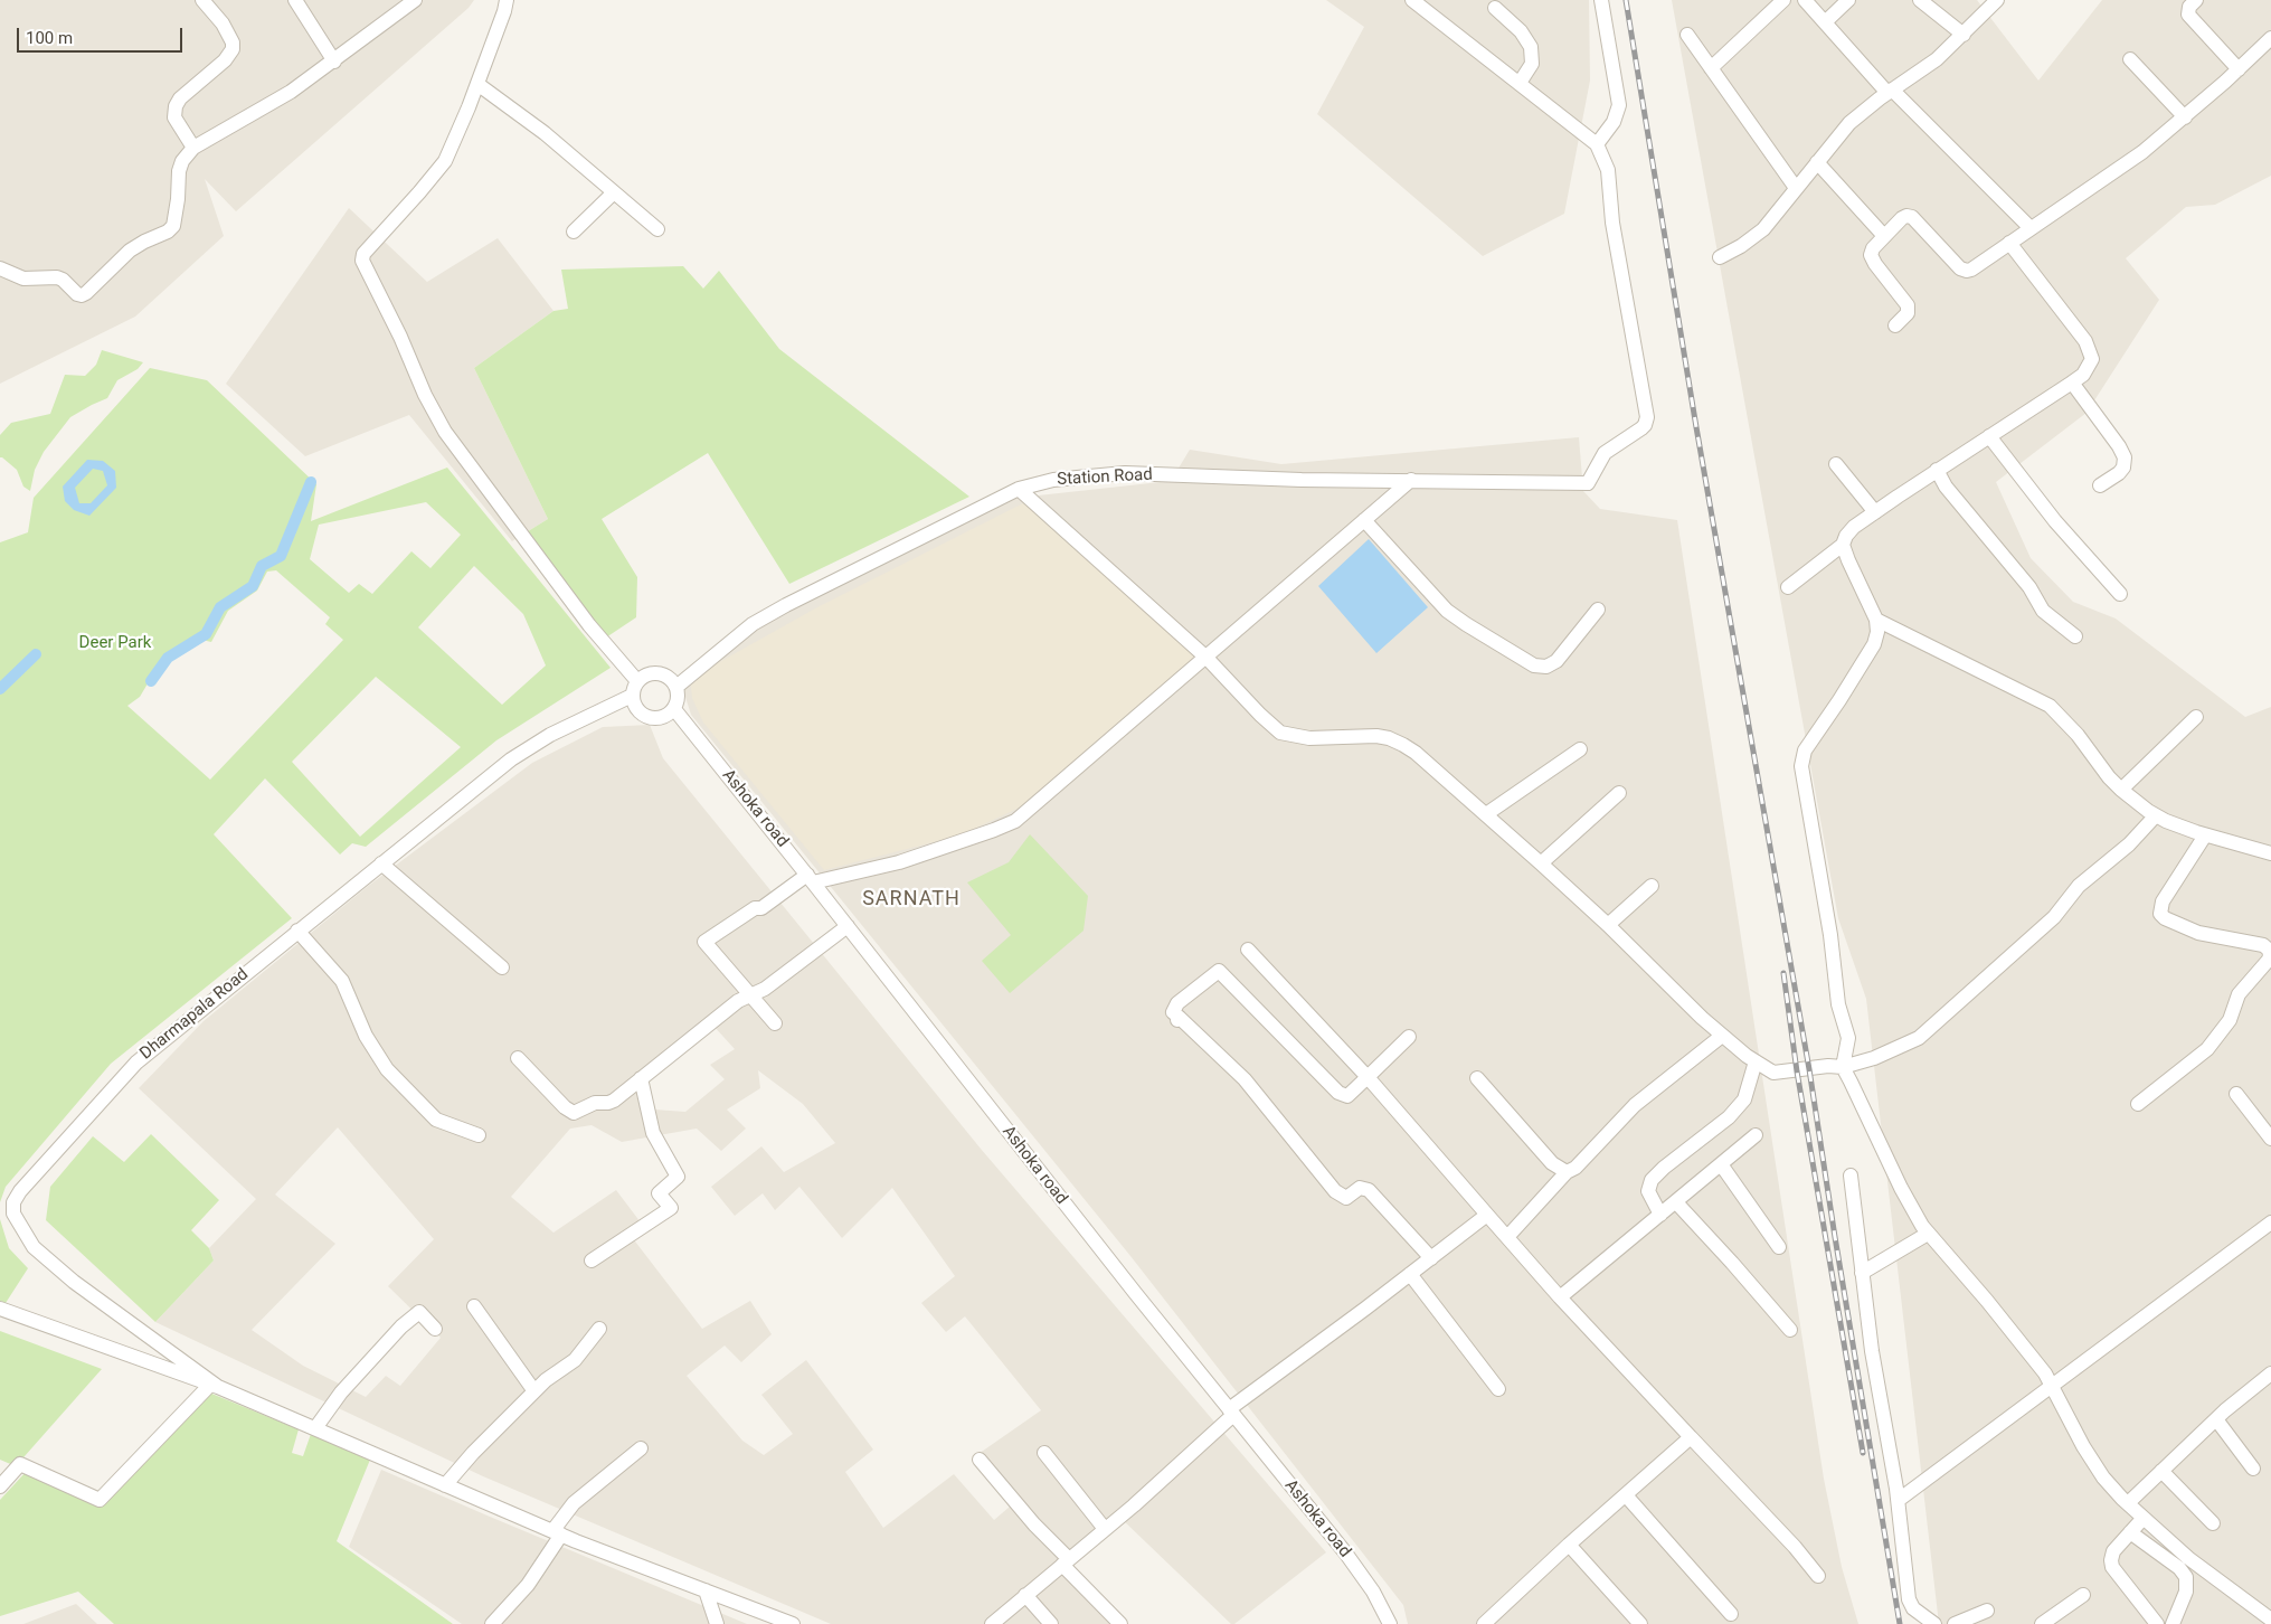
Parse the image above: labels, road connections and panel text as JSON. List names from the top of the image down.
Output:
{
  "streets": {
    "street": ["Station Road", "Ashoka road", "Dharmapala Road"]
  },
  "crossings": [
    ["Station Road", "Ashoka road"],
    ["Station Road", "Dharmapala Road"],
    ["Ashoka road", "Dharmapala Road"]
  ],
  "districts": ["SARNATH"],
  "parks": ["Deer Park"],
  "scale_bar": "100 m"
}
